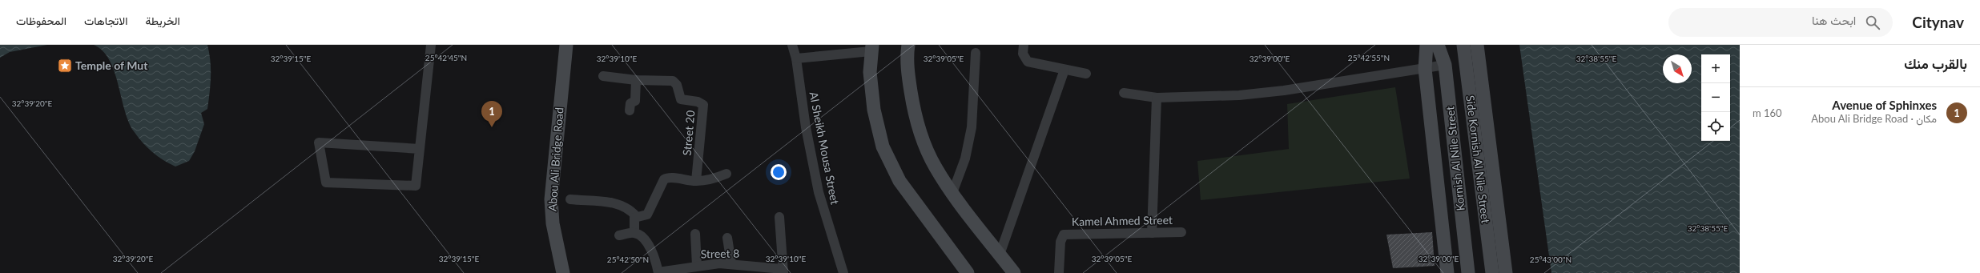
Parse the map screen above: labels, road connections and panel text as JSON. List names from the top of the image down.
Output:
{
  "streets": {
    "street": [
      "Street 20",
      "Al Sheikh Mousa Street",
      "Kornish Al Nile Street",
      "Abou Ali Bridge Road",
      "Side Kornish Al Nile Street",
      "Kamel Ahmed Street",
      "Street 8"
    ]
  },
  "places": {
    "place": ["Temple of Mut"]
  },
  "north": "bottom right",
  "page": {
    "header": "Citynav",
    "search": "ابحث هنا",
    "nav": ["الخريطة", "الاتجاهات", "المحفوظات"],
    "heading": "بالقرب منك",
    "map_buttons": ["+", "−"],
    "list": [
      {
        "mark": "1",
        "name": "Avenue of Sphinxes",
        "note": "مكان · Abou Ali Bridge Road",
        "value": "160 m"
      }
    ],
    "pins": "1"
  },
  "coordinates": [
    "25°42'45\"N",
    "25°42'55\"N",
    "32°39'15\"E",
    "32°38'55\"E",
    "32°39'10\"E",
    "32°39'05\"E",
    "32°39'00\"E",
    "32°39'20\"E",
    "25°42'50\"N",
    "25°43'00\"N"
  ]
}
